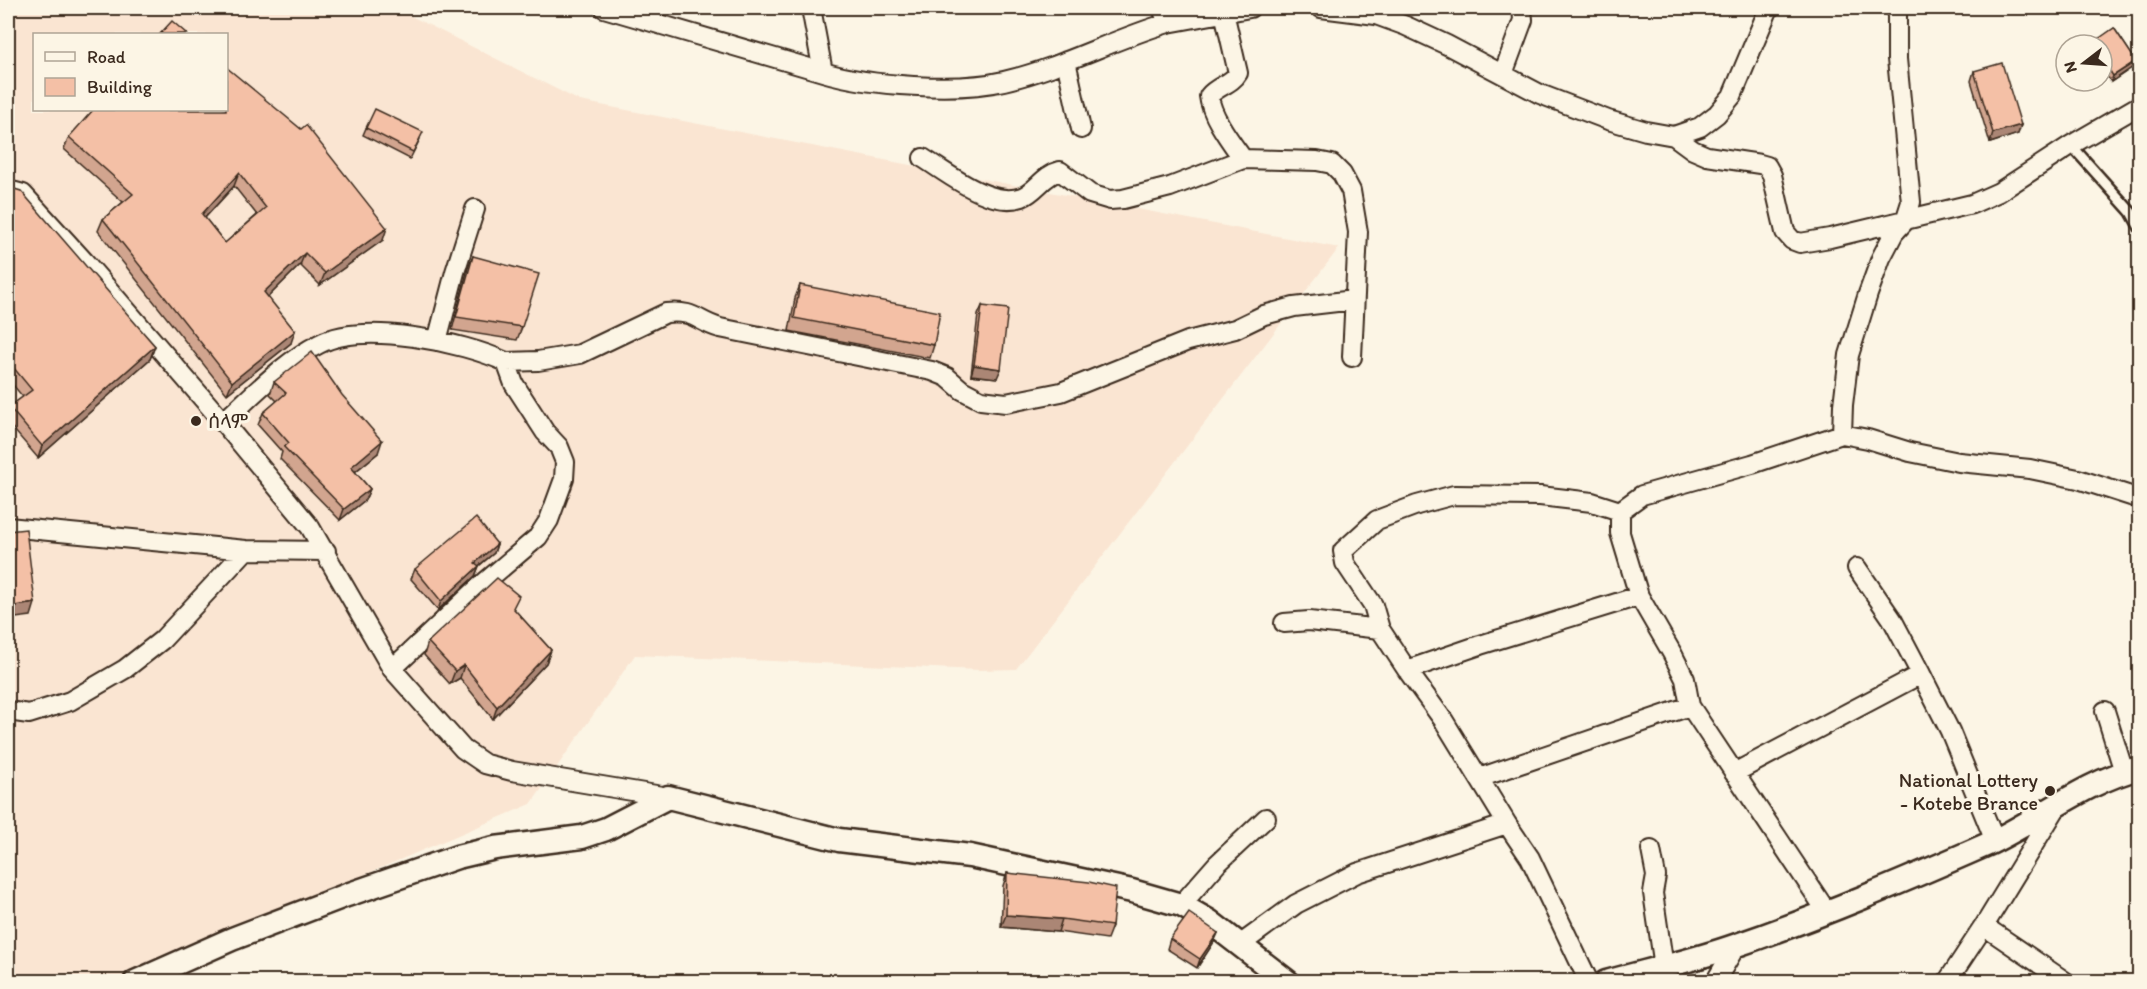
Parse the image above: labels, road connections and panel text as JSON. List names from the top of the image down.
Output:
{
  "places": ["ሰላም", "National Lottery - Kotebe Brance"],
  "legend": ["Road", "Building"],
  "north": "left"
}
